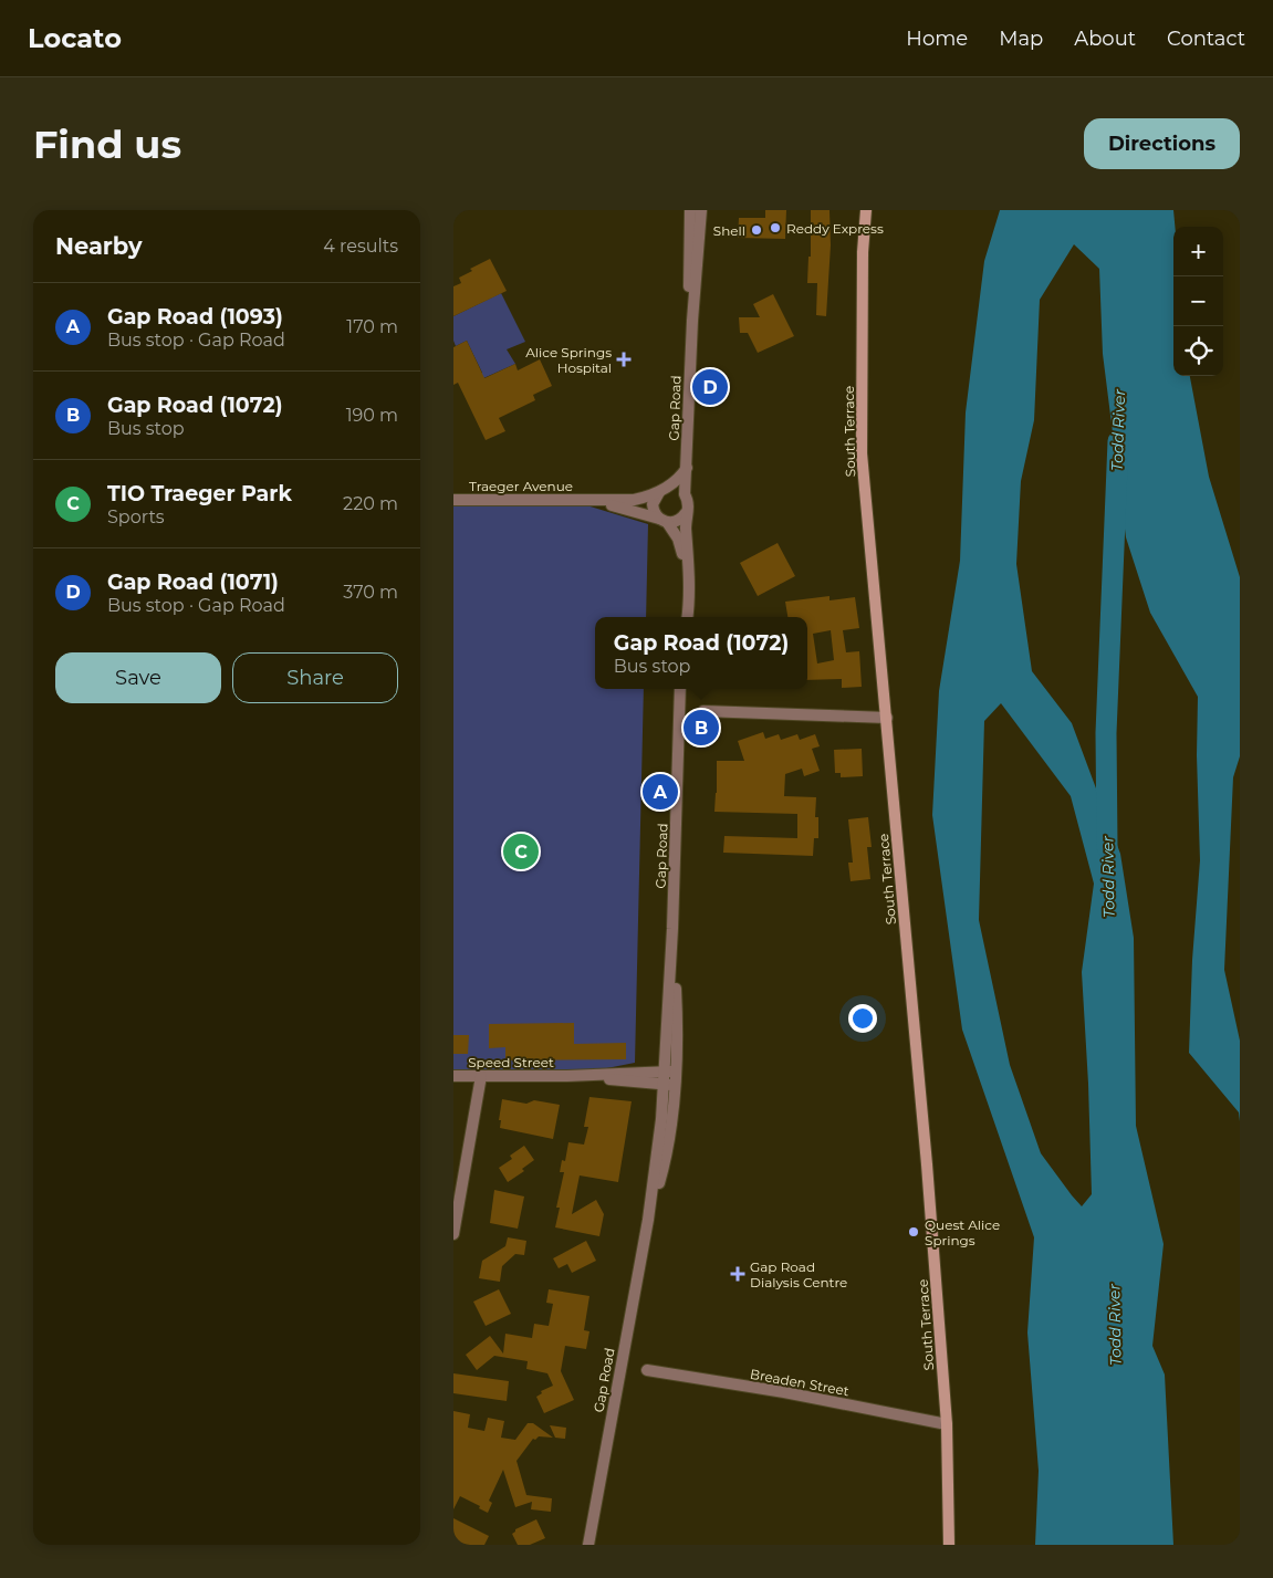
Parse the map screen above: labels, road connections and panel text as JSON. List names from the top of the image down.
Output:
{
  "streets": {
    "street": [
      "Gap Road",
      "South Terrace",
      "Traeger Avenue",
      "Speed Street",
      "Breaden Street"
    ]
  },
  "crossings": [
    ["Gap Road", "Traeger Avenue"],
    ["Gap Road", "Speed Street"],
    ["South Terrace", "Breaden Street"]
  ],
  "water": ["Todd River"],
  "places": {
    "other": ["Reddy Express", "Shell", "Quest Alice Springs"],
    "health": ["Alice Springs Hospital", "Gap Road Dialysis Centre"]
  },
  "page": {
    "header": "Locato",
    "nav": [
      "Home",
      "Map",
      "About",
      "Contact"
    ],
    "buttons": [
      "Directions",
      ["Save", "Share"]
    ],
    "title": "Find us",
    "heading": ["Nearby", "4 results"],
    "map_buttons": ["+", "−"],
    "list": [
      {
        "mark": "A",
        "name": "Gap Road (1093)",
        "note": "Bus stop · Gap Road",
        "value": "170 m"
      },
      {
        "mark": "B",
        "name": "Gap Road (1072)",
        "note": "Bus stop",
        "value": "190 m"
      },
      {
        "mark": "C",
        "name": "TIO Traeger Park",
        "note": "Sports",
        "value": "220 m"
      },
      {
        "mark": "D",
        "name": "Gap Road (1071)",
        "note": "Bus stop · Gap Road",
        "value": "370 m"
      }
    ],
    "pins": [
      "D",
      "B",
      "A",
      "C"
    ],
    "popup": ["Gap Road (1072)", "Bus stop"]
  }
}
